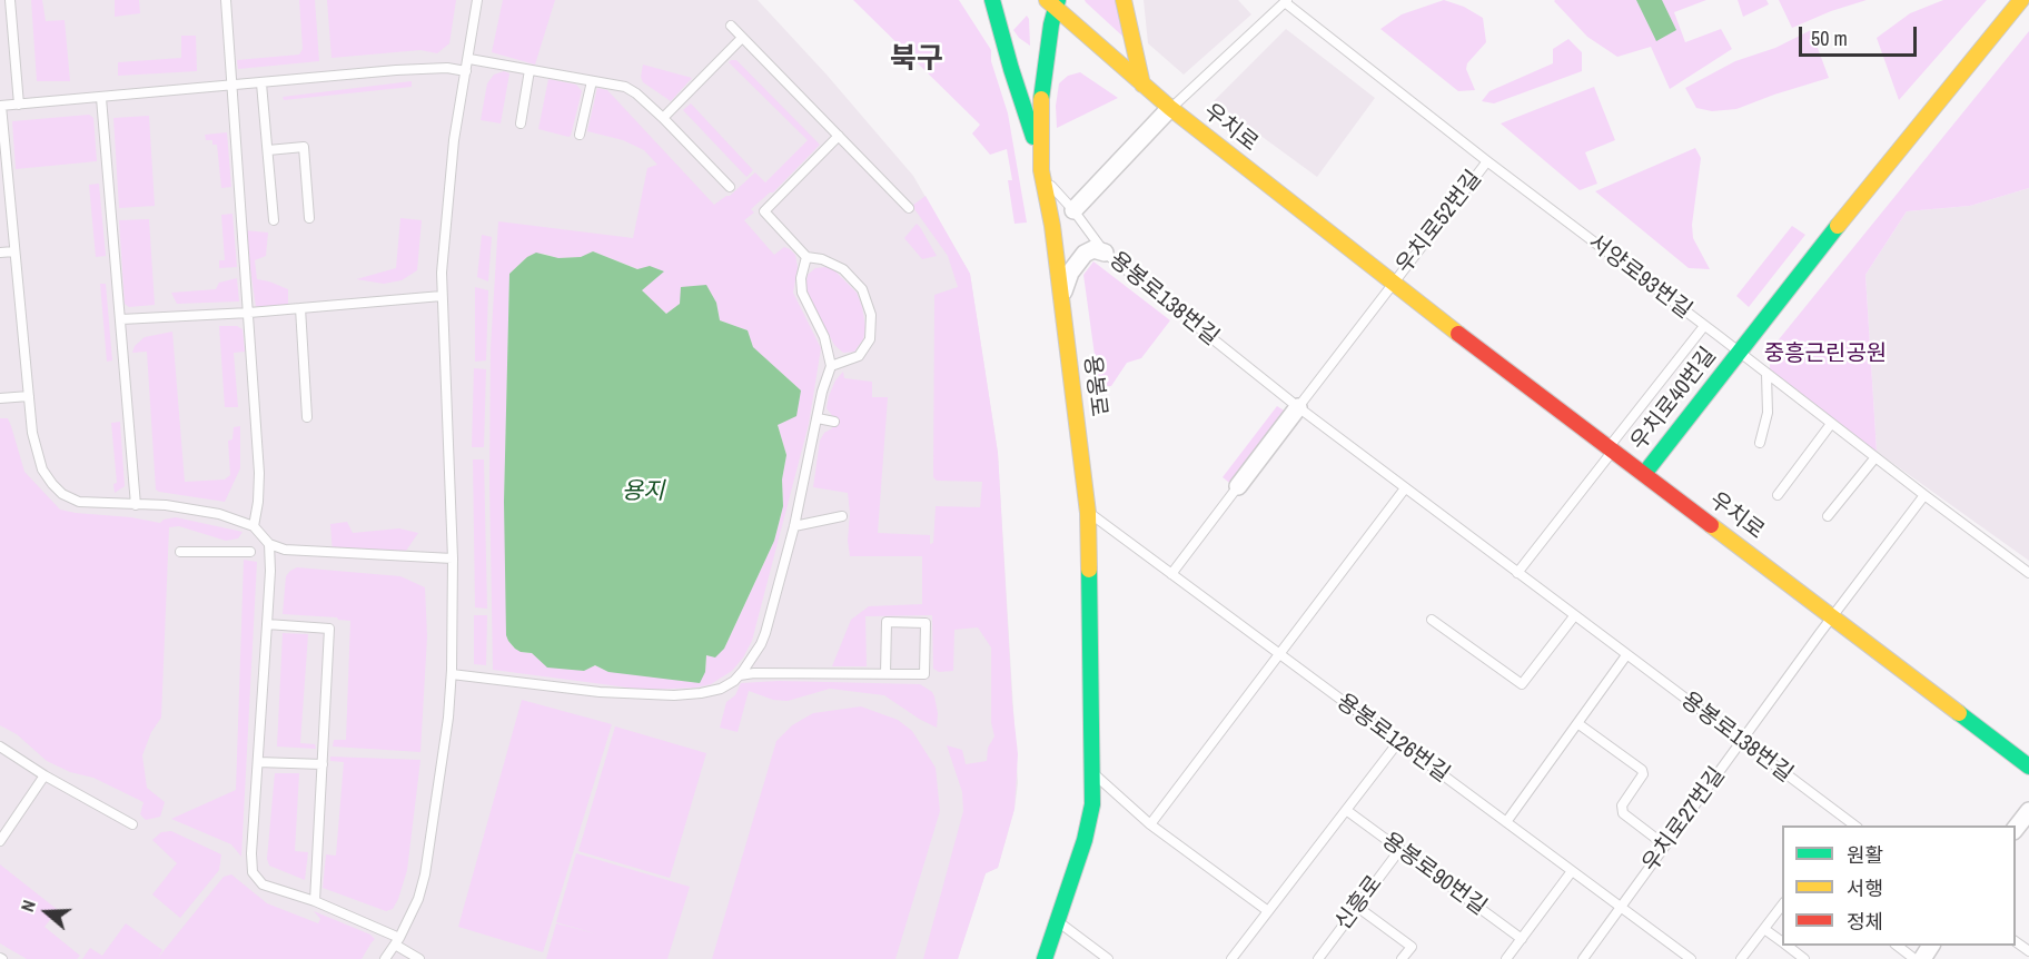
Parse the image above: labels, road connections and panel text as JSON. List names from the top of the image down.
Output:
{
  "streets": {
    "main road": ["우치로", "용봉로", "우치로40번길"],
    "lane": [
      "우치로52번길",
      "서양로93번길",
      "용봉로138번길",
      "용봉로126번길",
      "우치로27번길",
      "용봉로90번길",
      "신흥로"
    ]
  },
  "crossings": [
    ["우치로", "우치로52번길"],
    ["우치로", "용봉로"],
    ["우치로", "우치로40번길"],
    ["우치로", "우치로27번길"],
    ["우치로52번길", "서양로93번길"],
    ["서양로93번길", "우치로40번길"],
    ["용봉로138번길", "용봉로"],
    ["용봉로138번길", "우치로27번길"],
    ["용봉로", "용봉로126번길"],
    ["용봉로126번길", "우치로27번길"],
    ["용봉로90번길", "신흥로"]
  ],
  "districts": ["북구"],
  "water": ["용지"],
  "parks": ["중흥근린공원"],
  "legend": ["원활", "서행", "정체"],
  "scale_bar": "50 m",
  "north": "left"
}
